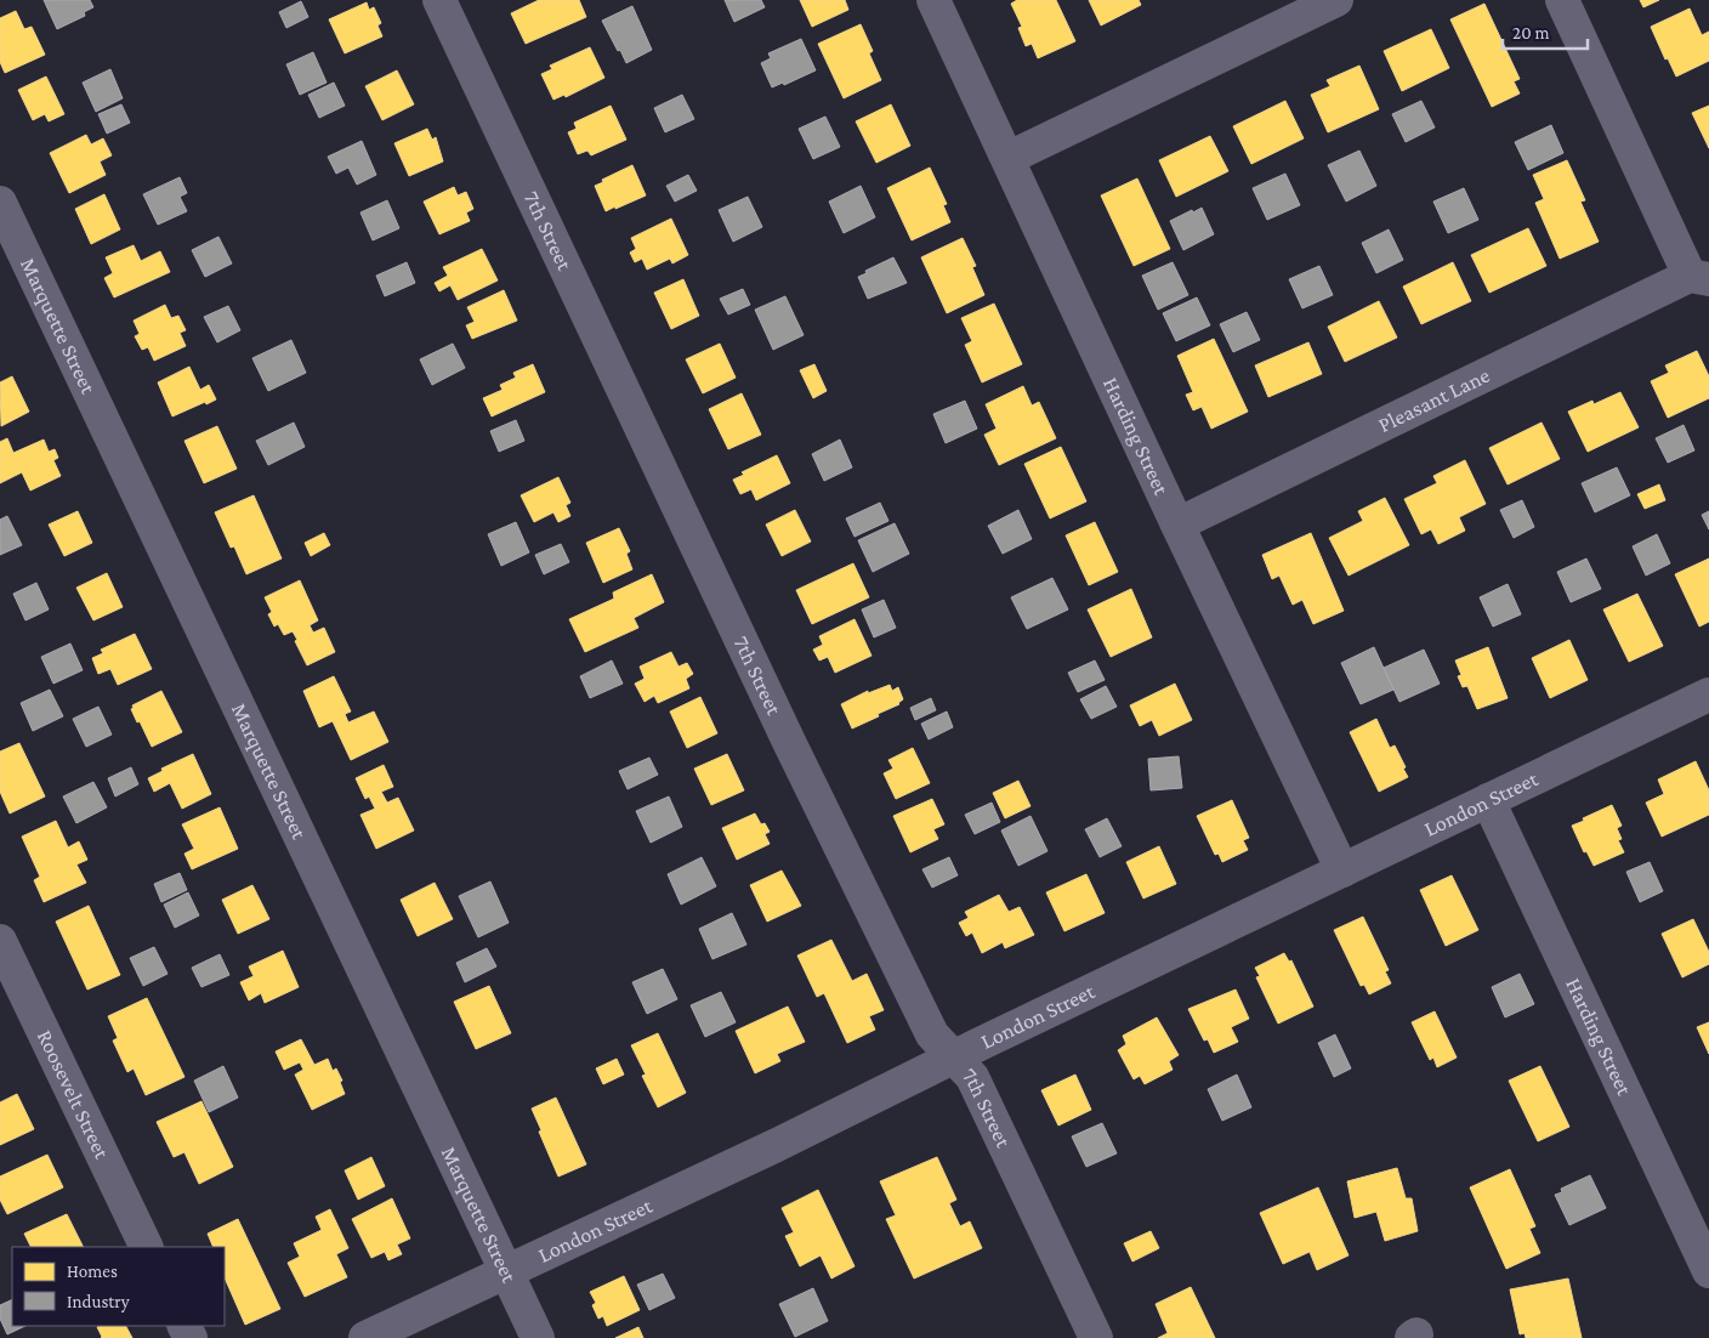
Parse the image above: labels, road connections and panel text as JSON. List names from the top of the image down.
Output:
{
  "streets": {
    "street": [
      "7th Street",
      "Marquette Street",
      "Pleasant Lane",
      "Harding Street",
      "London Street",
      "Roosevelt Street"
    ]
  },
  "crossings": [
    ["7th Street", "London Street"],
    ["Marquette Street", "London Street"],
    ["Pleasant Lane", "Harding Street"],
    ["Harding Street", "London Street"]
  ],
  "legend": ["Homes", "Industry"],
  "scale_bar": "20 m"
}
